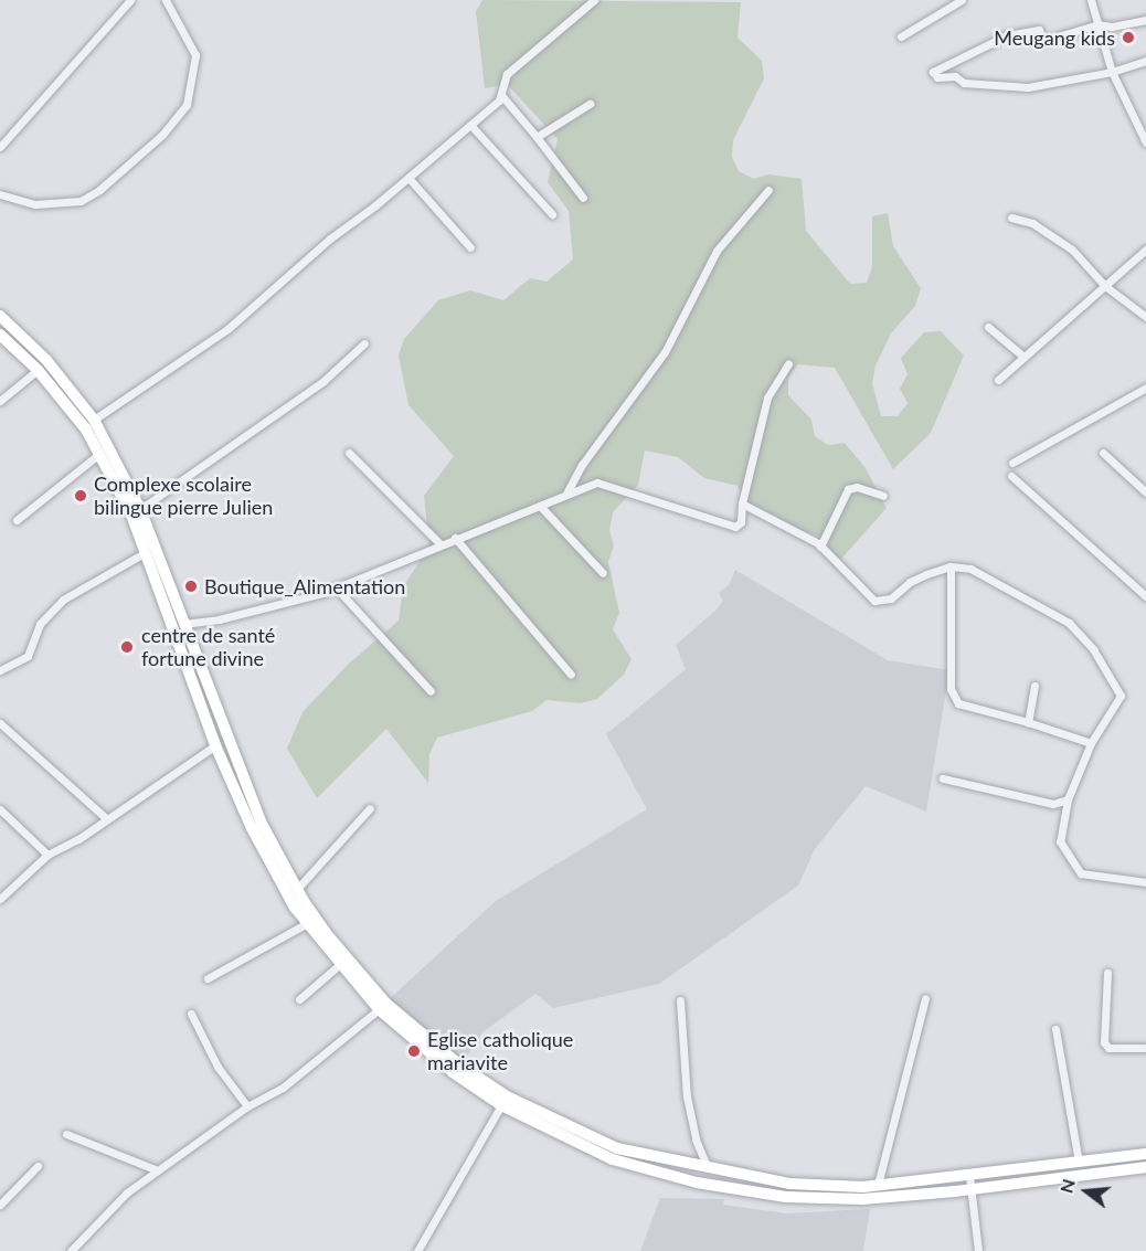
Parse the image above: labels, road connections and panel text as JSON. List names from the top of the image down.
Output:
{
  "places": [
    "Meugang kids",
    "Complexe scolaire bilingue pierre Julien",
    "Boutique_Alimentation",
    "centre de santé fortune divine",
    "Eglise catholique mariavite"
  ],
  "north": "left"
}
